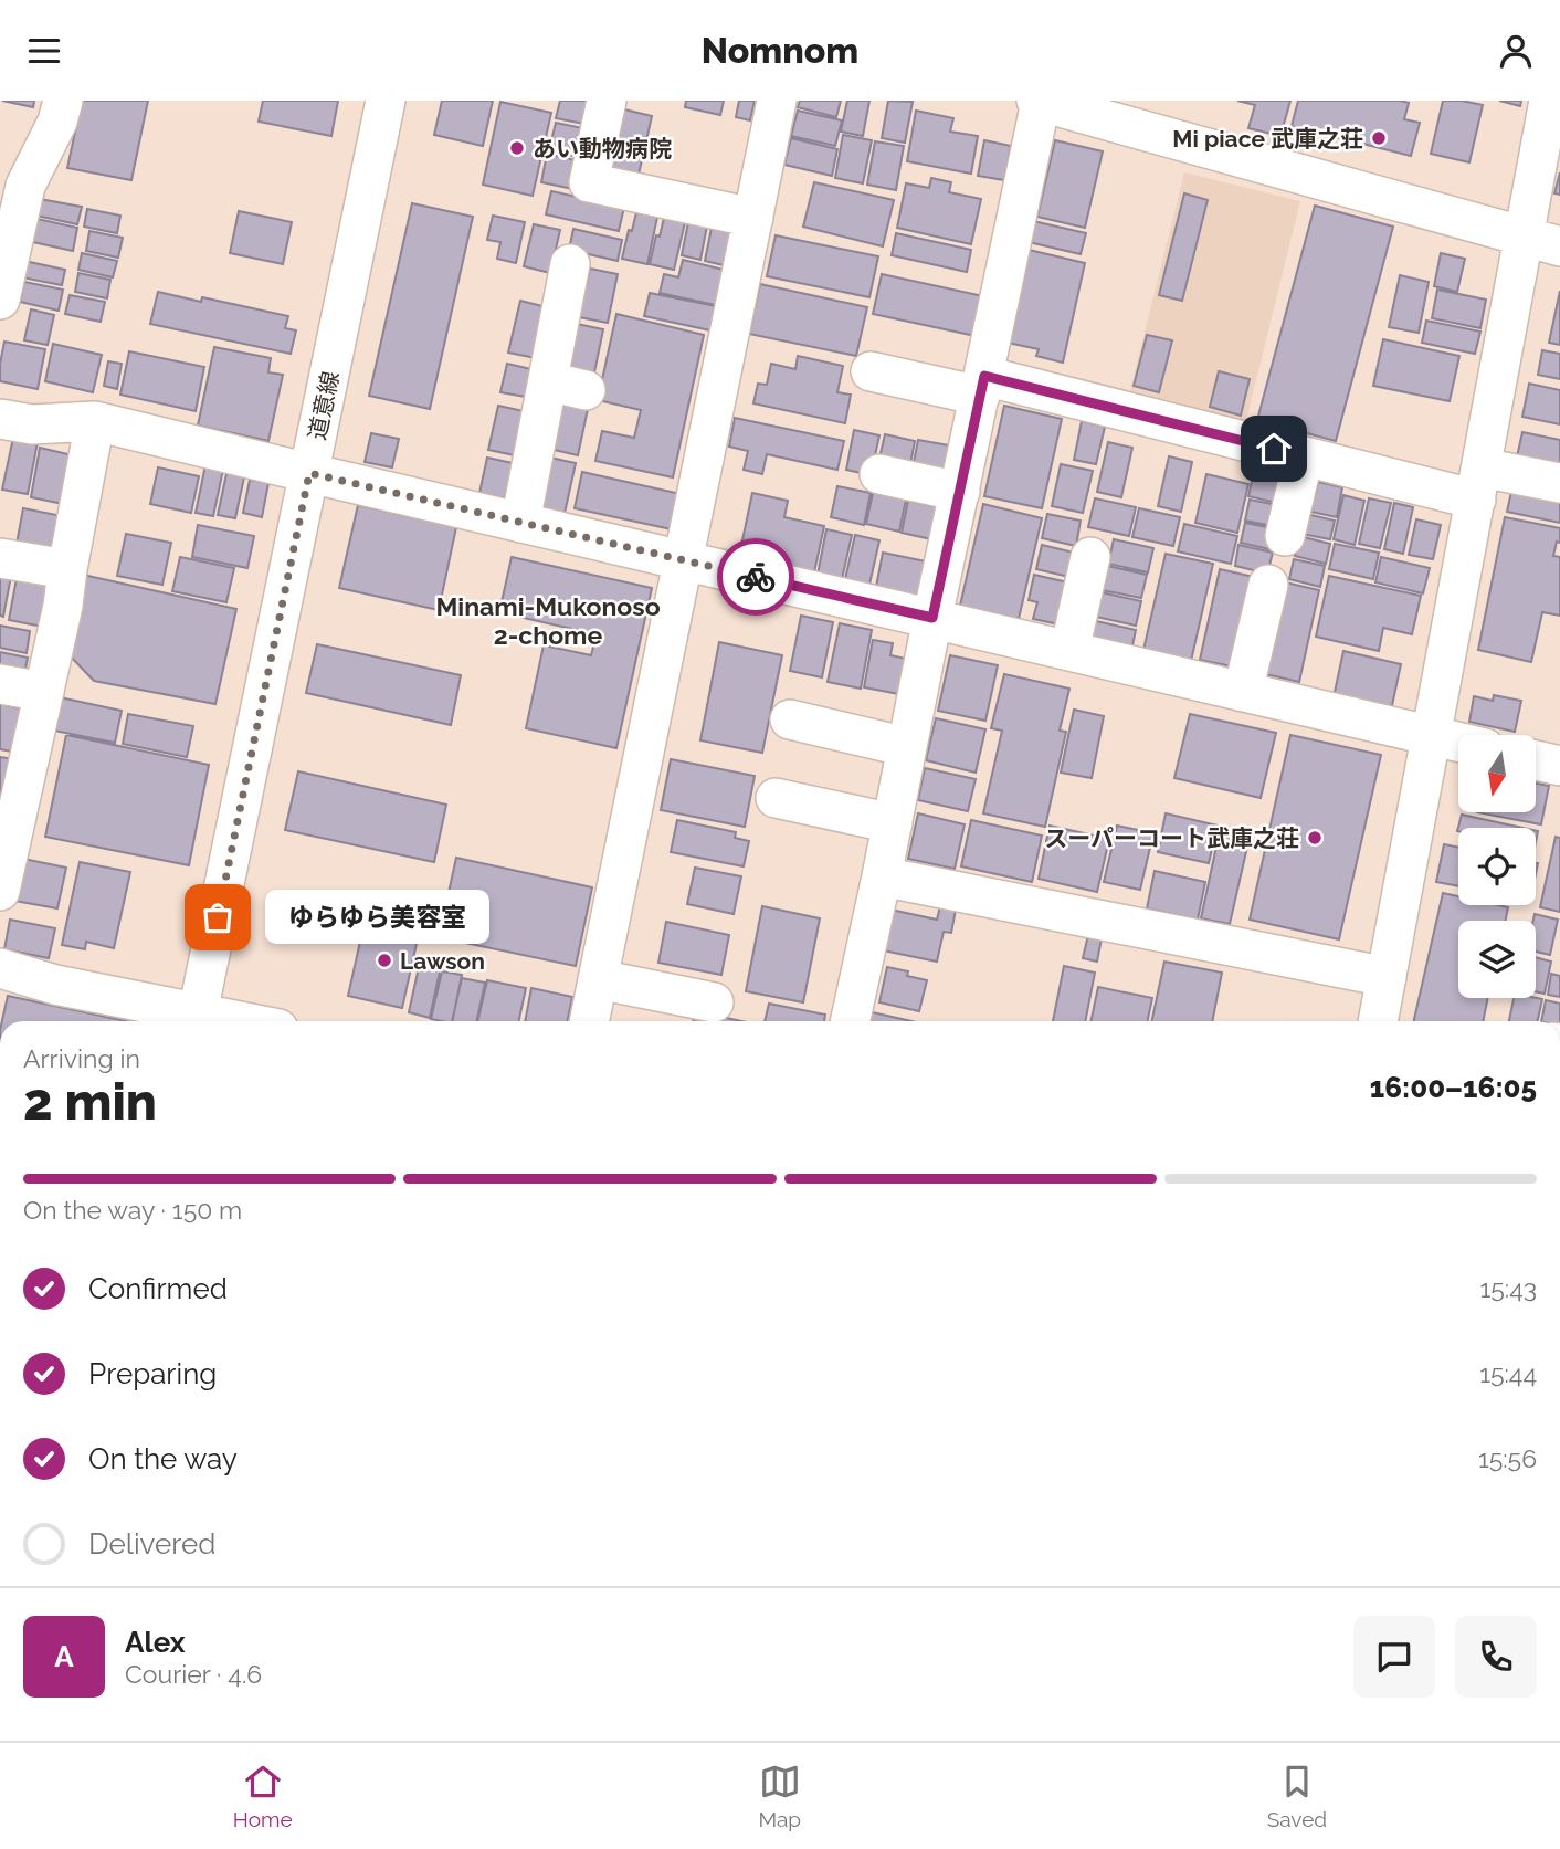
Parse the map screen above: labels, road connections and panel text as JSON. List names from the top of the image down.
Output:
{
  "streets": {
    "street": ["道意線"]
  },
  "districts": ["Minami-Mukonoso 2-chome"],
  "places": [
    "Mi piace 武庫之荘",
    "あい動物病院",
    "スーパーコート武庫之荘",
    "ゆらゆら美容室",
    "Lawson"
  ],
  "north": "bottom",
  "page": {
    "header": "Nomnom",
    "bubble": "ゆらゆら美容室",
    "heading": ["2 min", "Arriving in", "16:00–16:05"],
    "panel": ["Alex", "Courier · 4.6"],
    "bar": "On the way · 150 m",
    "list": [
      ["Confirmed", "15:43"],
      ["Preparing", "15:44"],
      ["On the way", "15:56"],
      "Delivered"
    ],
    "round": "A",
    "tabs": ["Home", "Map", "Saved"]
  }
}
